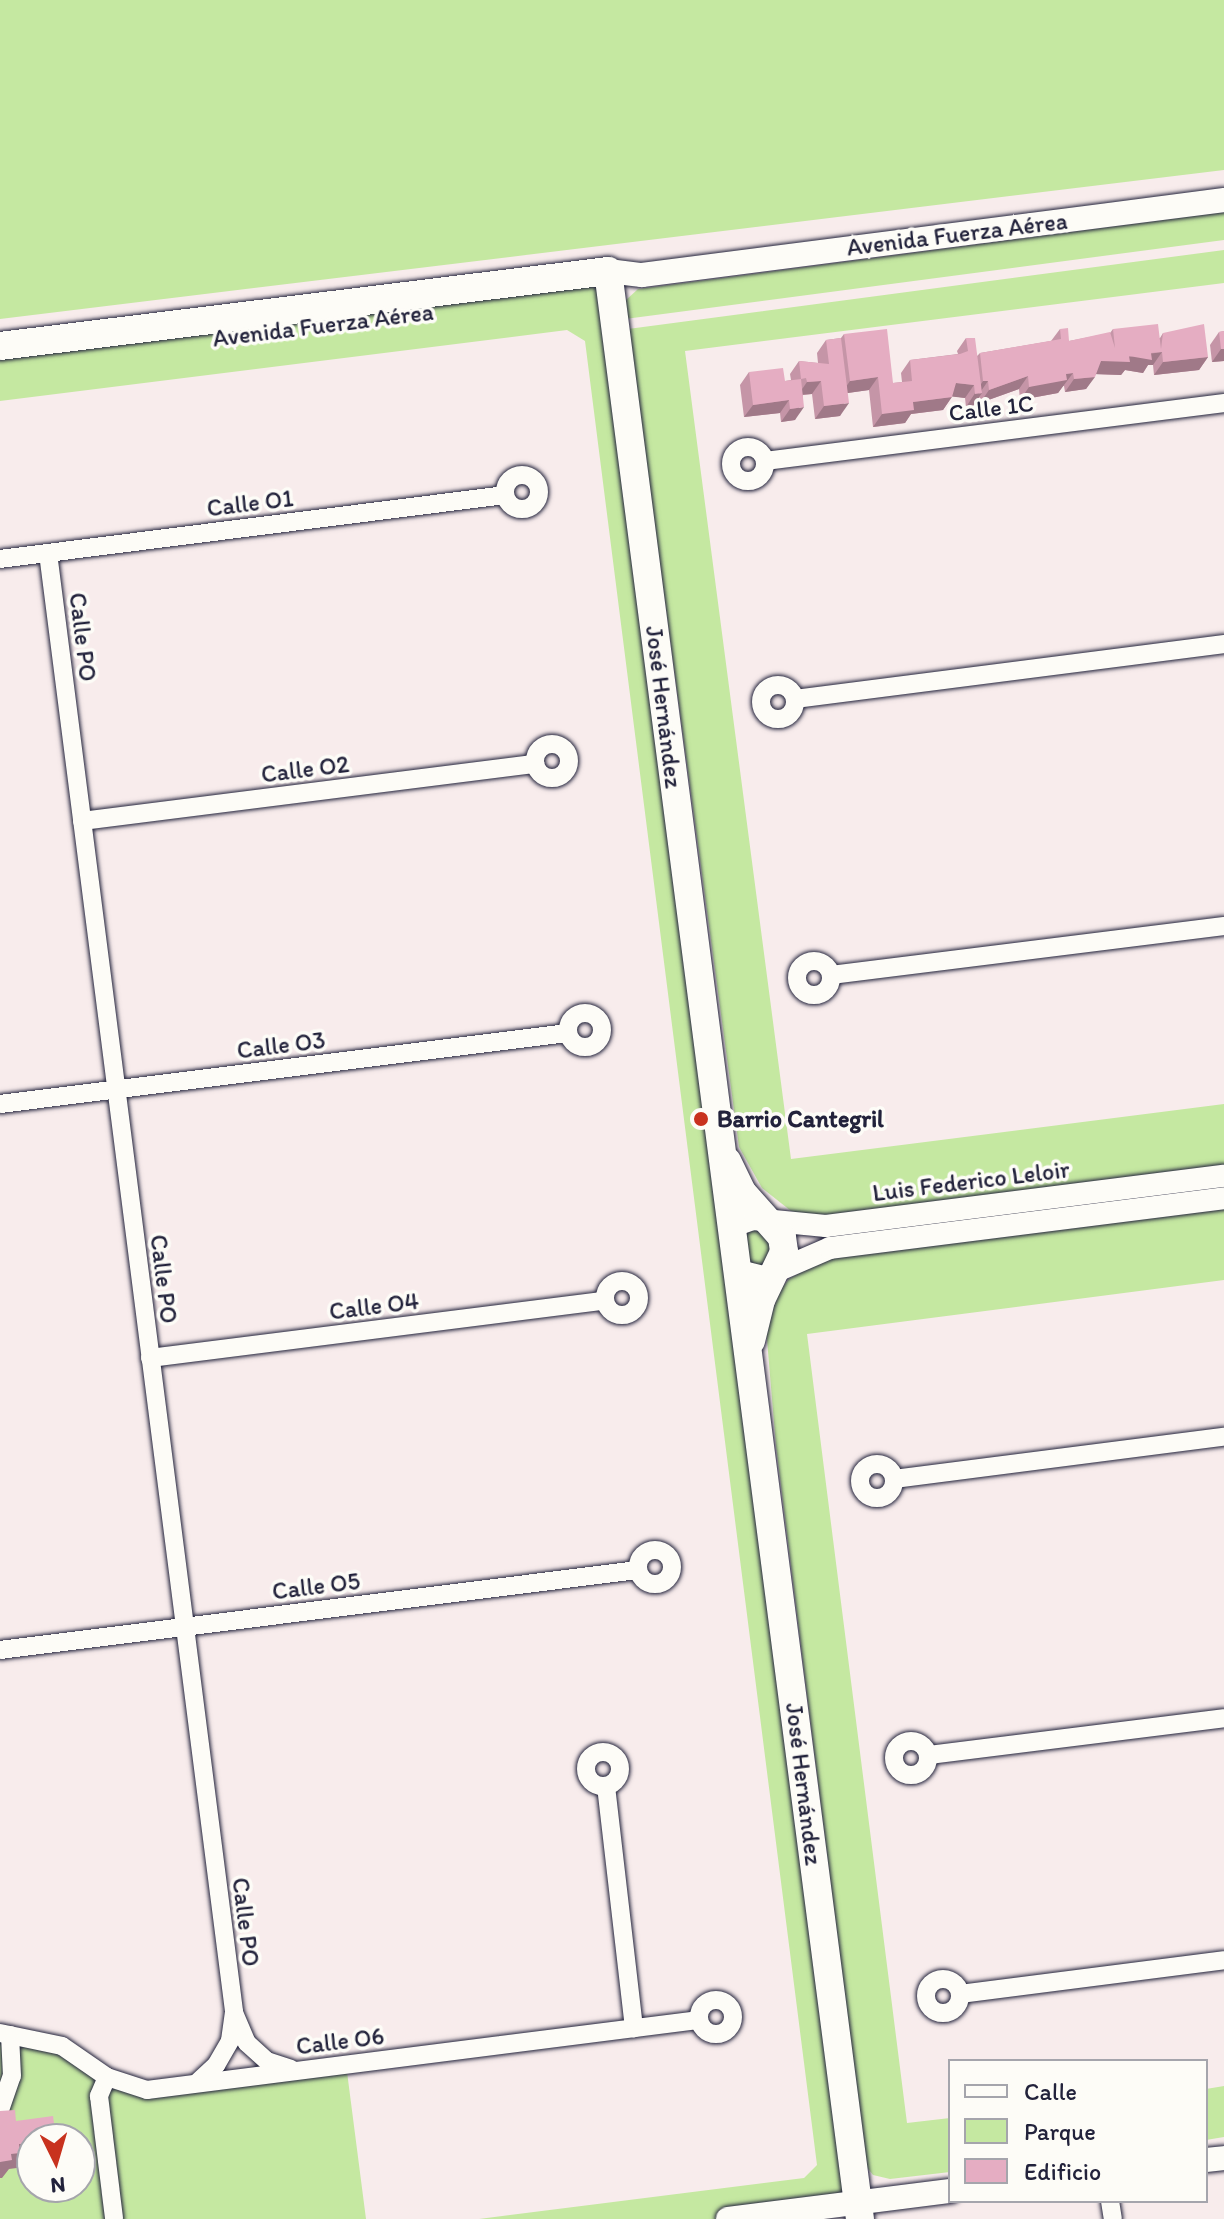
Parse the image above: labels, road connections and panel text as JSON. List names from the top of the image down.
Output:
{
  "streets": {
    "main road": ["Avenida Fuerza Aérea", "José Hernández"],
    "street": [
      "Calle 1C",
      "Calle O1",
      "Calle PO",
      "Calle O2",
      "Calle O3",
      "Luis Federico Leloir",
      "Calle O4",
      "Calle O5",
      "Calle O6"
    ]
  },
  "crossings": [
    ["Avenida Fuerza Aérea", "José Hernández"],
    ["Calle O1", "Calle PO"],
    ["Calle PO", "Calle O2"],
    ["Calle PO", "Calle O3"],
    ["Calle PO", "Calle O4"],
    ["Calle PO", "Calle O5"],
    ["Calle PO", "Calle O6"],
    ["José Hernández", "Luis Federico Leloir"]
  ],
  "places": ["Barrio Cantegril"],
  "legend": ["Calle", "Parque", "Edificio"],
  "north": "bottom"
}
